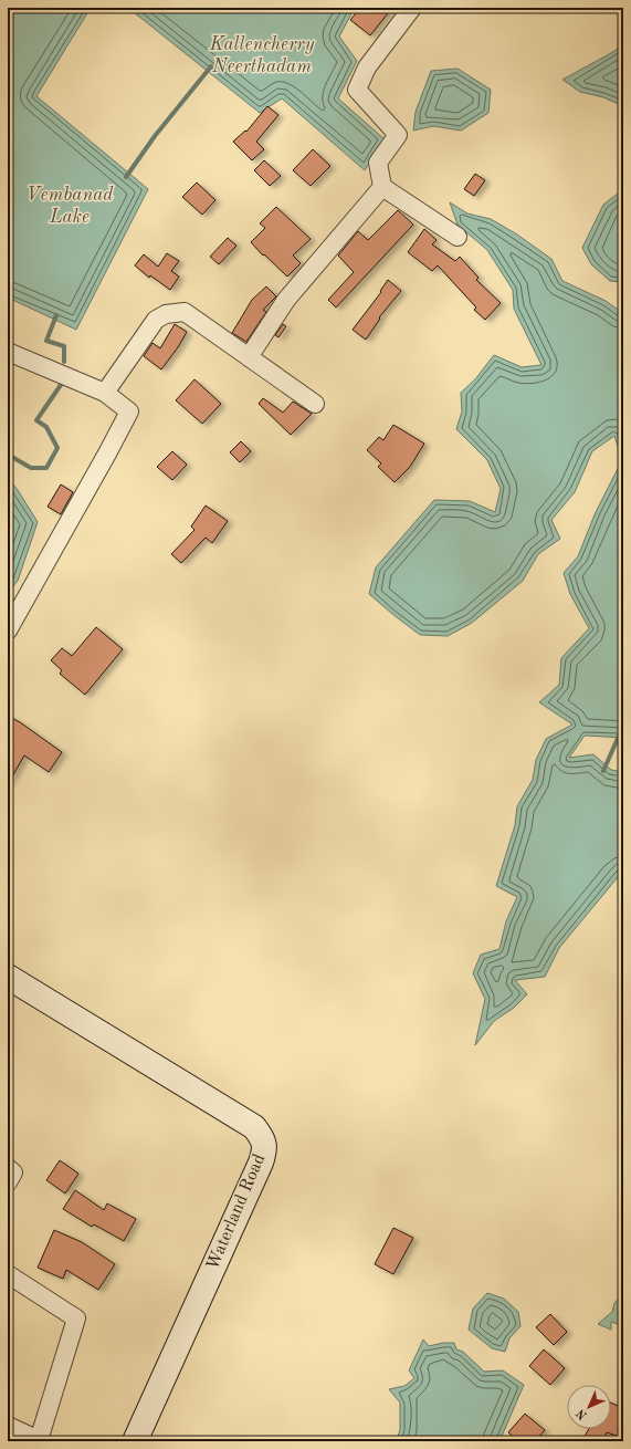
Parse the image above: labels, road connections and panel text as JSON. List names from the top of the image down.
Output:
{
  "streets": {
    "main road": ["Waterland Road"]
  },
  "water": ["Kallencherry Neerthadam", "Vembanad Lake"],
  "north": "bottom left"
}
